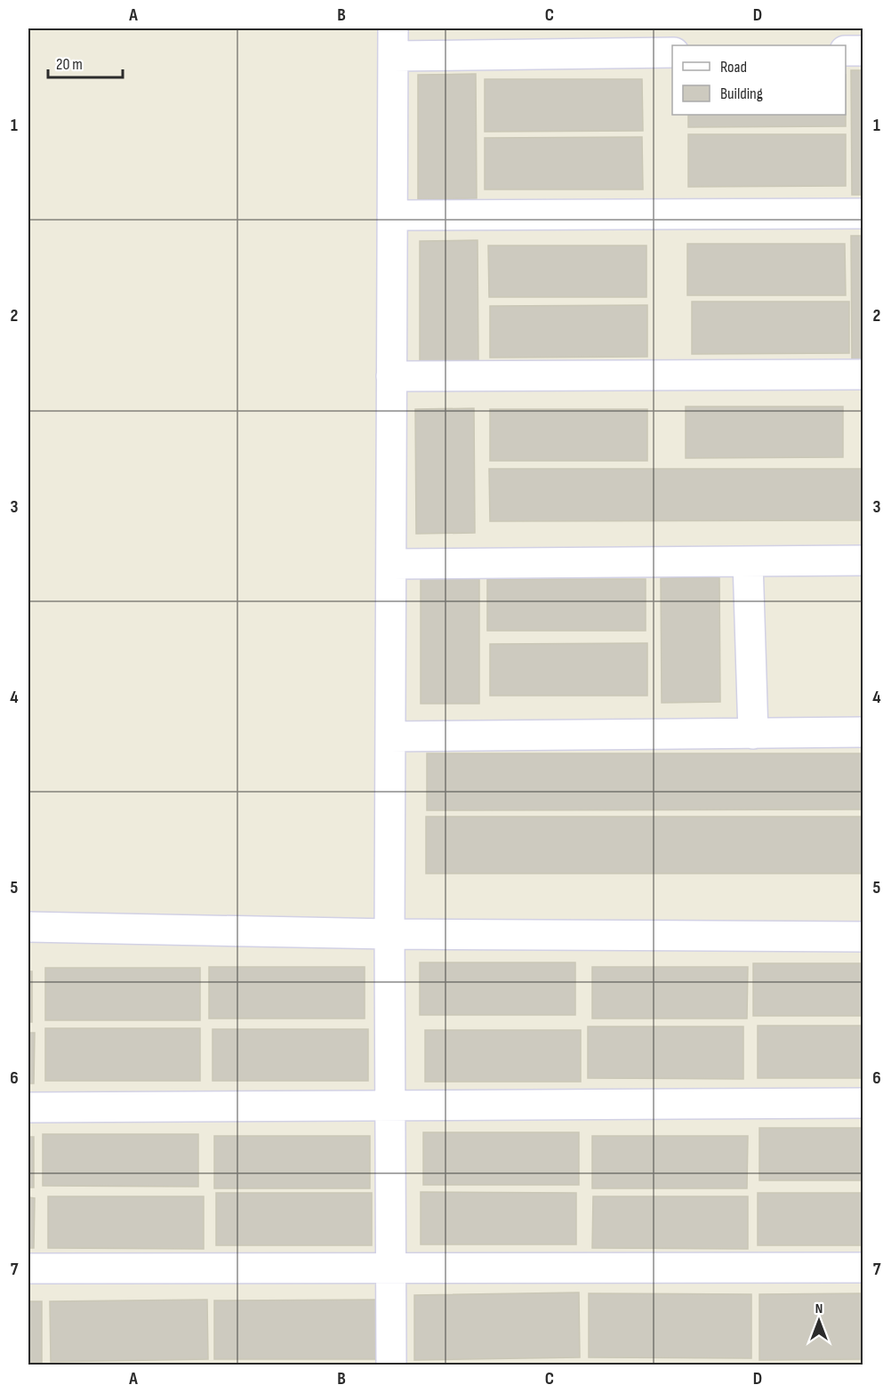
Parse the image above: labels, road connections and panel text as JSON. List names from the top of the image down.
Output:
{
  "legend": ["Road", "Building"],
  "scale_bar": "20 m",
  "north": "top",
  "grid": {
    "columns": [
      "A",
      "B",
      "C",
      "D"
    ],
    "rows": [
      "1",
      "2",
      "3",
      "4",
      "5",
      "6",
      "7"
    ]
  }
}
